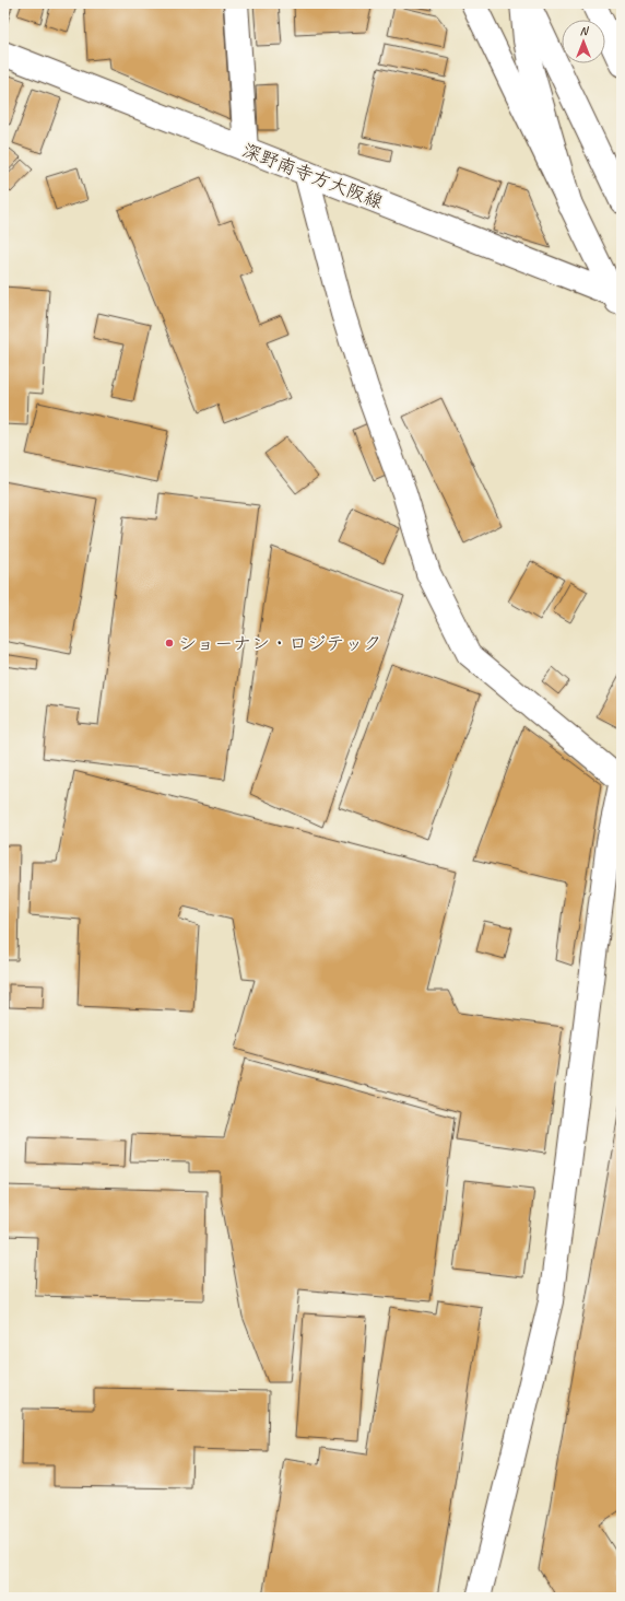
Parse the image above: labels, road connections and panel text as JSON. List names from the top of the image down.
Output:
{
  "streets": {
    "main road": ["深野南寺方大阪線"]
  },
  "places": ["ショーナン・ロジテック"],
  "north": "top"
}
